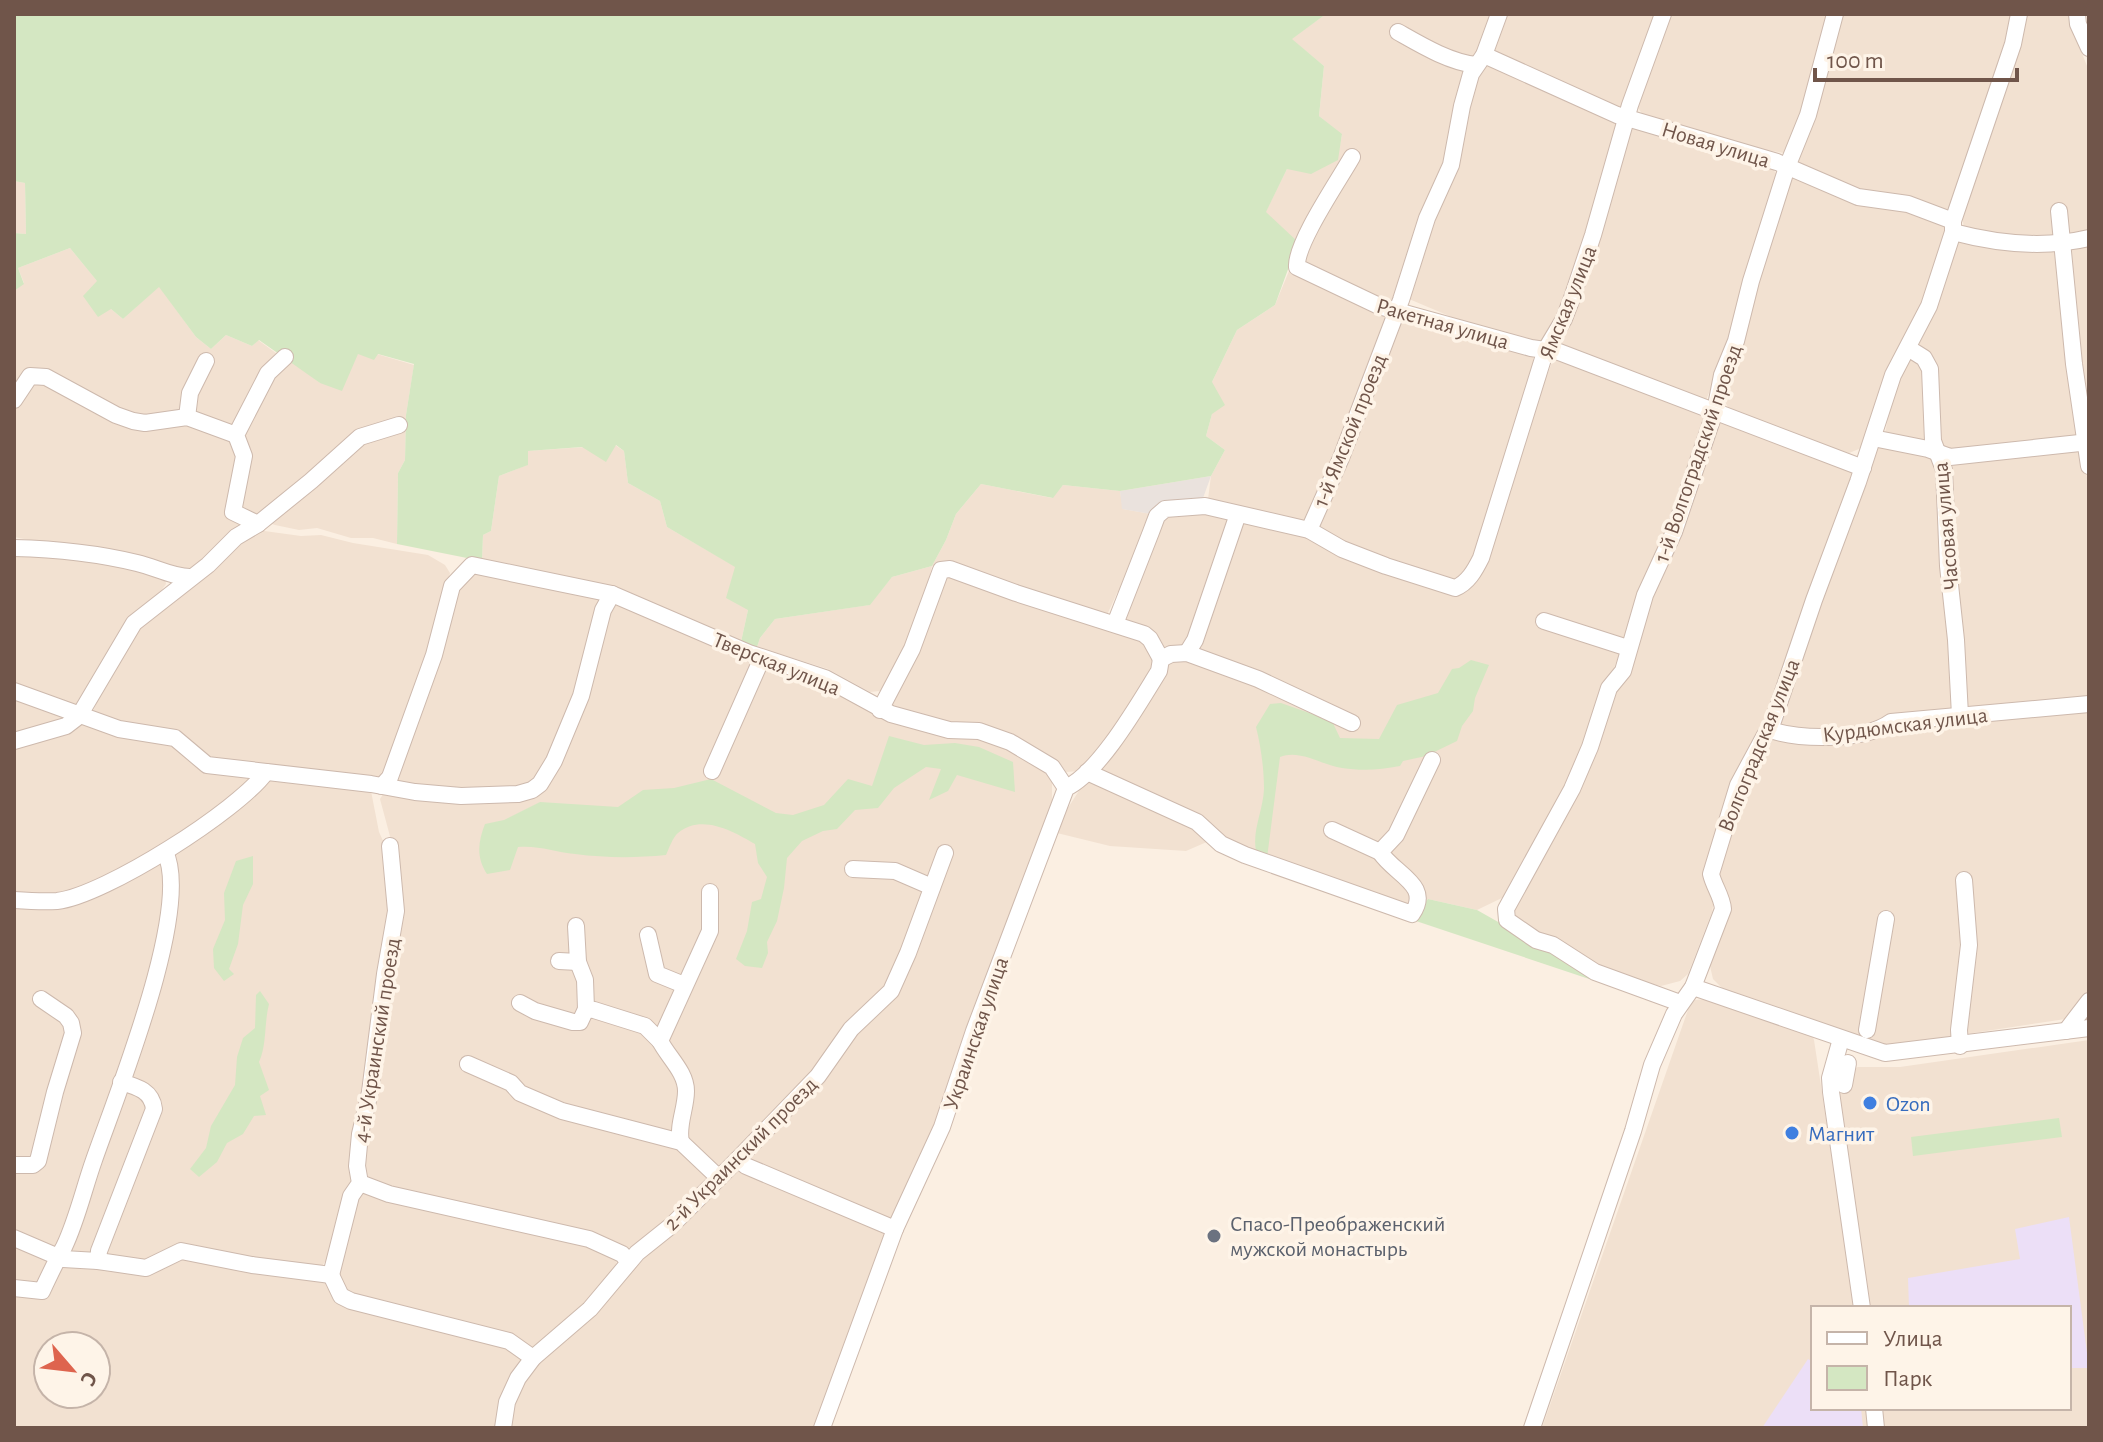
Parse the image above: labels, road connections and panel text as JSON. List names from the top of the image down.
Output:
{
  "streets": {
    "street": [
      "Новая улица",
      "Ямская улица",
      "Ракетная улица",
      "1-й Ямской проезд",
      "1-й Волгоградский проезд",
      "Часовая улица",
      "Тверская улица",
      "Курдюмская улица",
      "Волгоградская улица",
      "Украинская улица",
      "4-й Украинский проезд",
      "2-й Украинский проезд"
    ]
  },
  "crossings": [
    ["Новая улица", "Ямская улица"],
    ["Новая улица", "1-й Ямской проезд"],
    ["Новая улица", "1-й Волгоградский проезд"],
    ["Новая улица", "Волгоградская улица"],
    ["Ямская улица", "Ракетная улица"],
    ["Ямская улица", "1-й Ямской проезд"],
    ["Ракетная улица", "1-й Ямской проезд"],
    ["Ракетная улица", "1-й Волгоградский проезд"],
    ["Ракетная улица", "Волгоградская улица"],
    ["1-й Волгоградский проезд", "Волгоградская улица"],
    ["Часовая улица", "Курдюмская улица"],
    ["Часовая улица", "Волгоградская улица"],
    ["Тверская улица", "Украинская улица"],
    ["Курдюмская улица", "Волгоградская улица"]
  ],
  "places": ["Ozon", "Магнит", "Спасо-Преображенский мужской монастырь"],
  "legend": ["Улица", "Парк"],
  "scale_bar": "100 m",
  "north": "bottom right"
}
